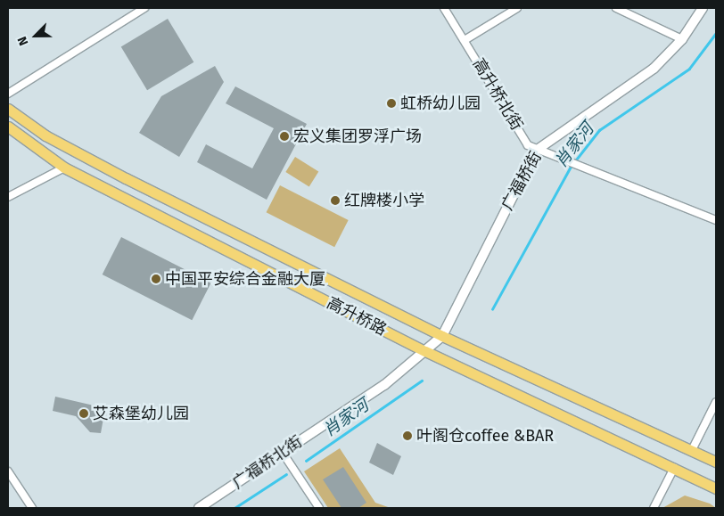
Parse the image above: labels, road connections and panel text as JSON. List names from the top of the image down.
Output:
{
  "streets": {
    "main road": ["广福桥街", "高升桥路", "广福桥北街"],
    "street": ["高升桥北街"]
  },
  "crossings": [
    ["高升桥北街", "广福桥街"],
    ["广福桥街", "高升桥路"],
    ["广福桥街", "广福桥北街"],
    ["高升桥路", "广福桥北街"]
  ],
  "water": ["肖家河"],
  "places": [
    "虹桥幼儿园",
    "宏义集团罗浮广场",
    "红牌楼小学",
    "中国平安综合金融大厦",
    "艾森堡幼儿园",
    "叶阁仓coffee &BAR"
  ],
  "north": "bottom left"
}
